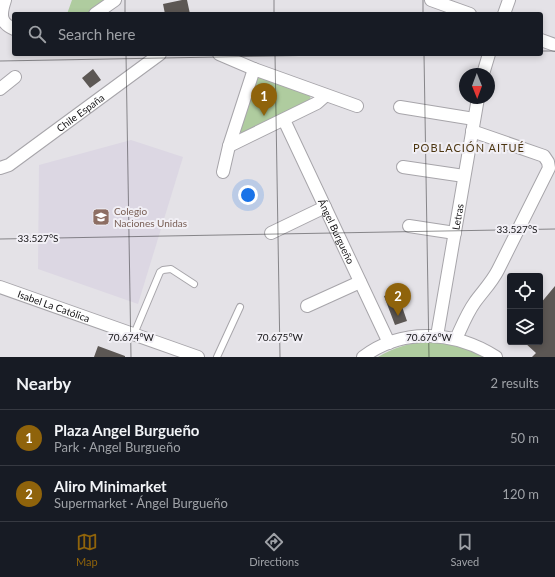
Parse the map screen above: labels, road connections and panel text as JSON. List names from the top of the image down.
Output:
{
  "streets": {
    "street": [
      "Chile España",
      "Letras",
      "Ángel Burgueño",
      "Isabel La Católica"
    ]
  },
  "districts": ["POBLACIÓN AITUÉ"],
  "places": {
    "school or university": ["Colegio Naciones Unidas"]
  },
  "north": "bottom",
  "page": {
    "search": "Search here",
    "pins": ["1", "2"],
    "heading": ["Nearby", "2 results"],
    "list": [
      {
        "mark": "1",
        "name": "Plaza Angel Burgueño",
        "note": "Park · Angel Burgueño",
        "value": "50 m"
      },
      {
        "mark": "2",
        "name": "Aliro Minimarket",
        "note": "Supermarket · Ángel Burgueño",
        "value": "120 m"
      }
    ],
    "nav": ["Map", "Directions", "Saved"]
  },
  "coordinates": [
    "33.527°S",
    "70.674°W",
    "70.675°W",
    "70.676°W"
  ]
}
